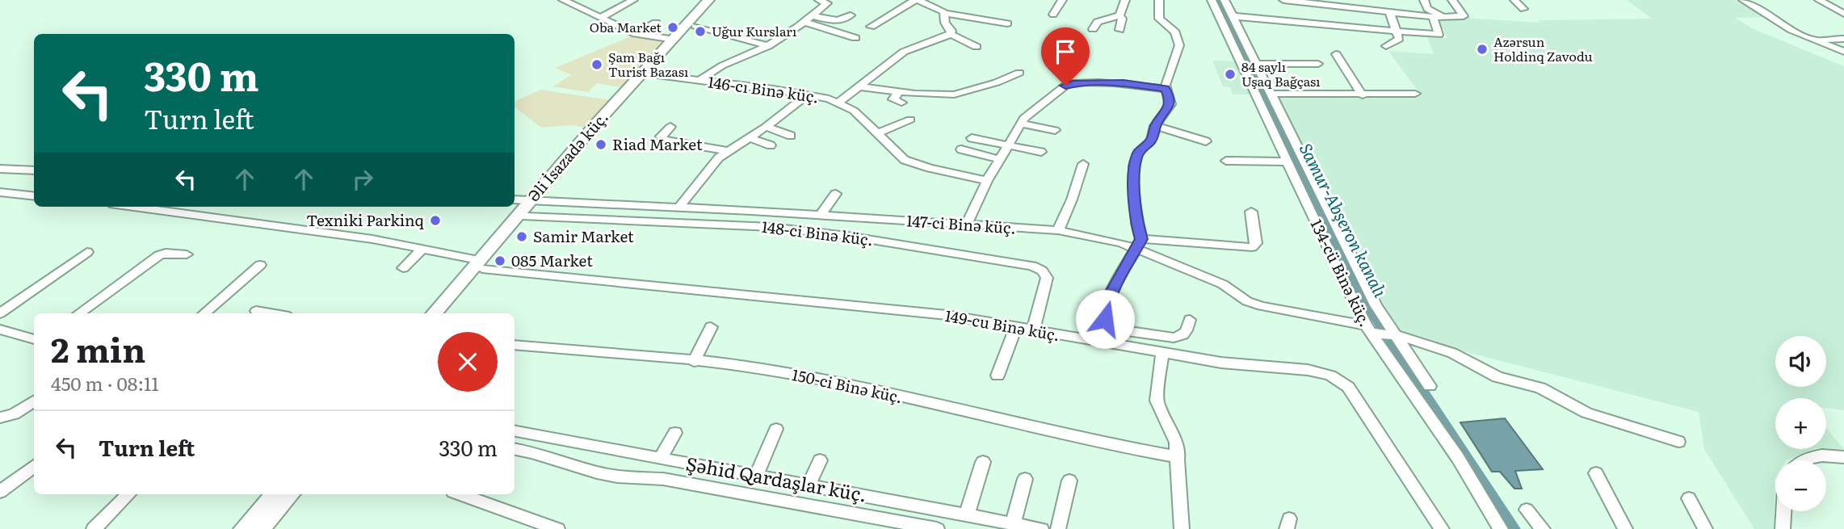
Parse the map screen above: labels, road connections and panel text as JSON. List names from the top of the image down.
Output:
{
  "streets": {
    "main road": ["Əli İsazadə küç."],
    "street": [
      "146-cı Binə küç.",
      "147-ci Binə küç.",
      "148-ci Binə küç.",
      "134-cü Binə küç.",
      "149-cu Binə küç.",
      "150-ci Binə küç.",
      "Şəhid Qardaşlar küç."
    ]
  },
  "crossings": [
    ["146-cı Binə küç.", "Əli İsazadə küç."],
    ["Əli İsazadə küç.", "147-ci Binə küç."],
    ["Əli İsazadə küç.", "148-ci Binə küç."],
    ["Əli İsazadə küç.", "149-cu Binə küç."],
    ["147-ci Binə küç.", "134-cü Binə küç."],
    ["148-ci Binə küç.", "149-cu Binə küç."]
  ],
  "water": ["Samur-Abşeron kanalı"],
  "places": [
    "Oba Market",
    "Uğur Kursları",
    "Azərsun Holdinq Zavodu",
    "Şam Bağı Turist Bazası",
    "84 saylı Uşaq Bağçası",
    "Riad Market",
    "Texniki Parkinq",
    "Samir Market",
    "085 Market"
  ],
  "page": {
    "turn": ["330 m", "Turn left"],
    "heading": ["2 min", "450 m · 08:11"],
    "map_buttons": ["+", "−"],
    "list": [
      {
        "name": "Turn left",
        "value": "330 m"
      }
    ]
  }
}
